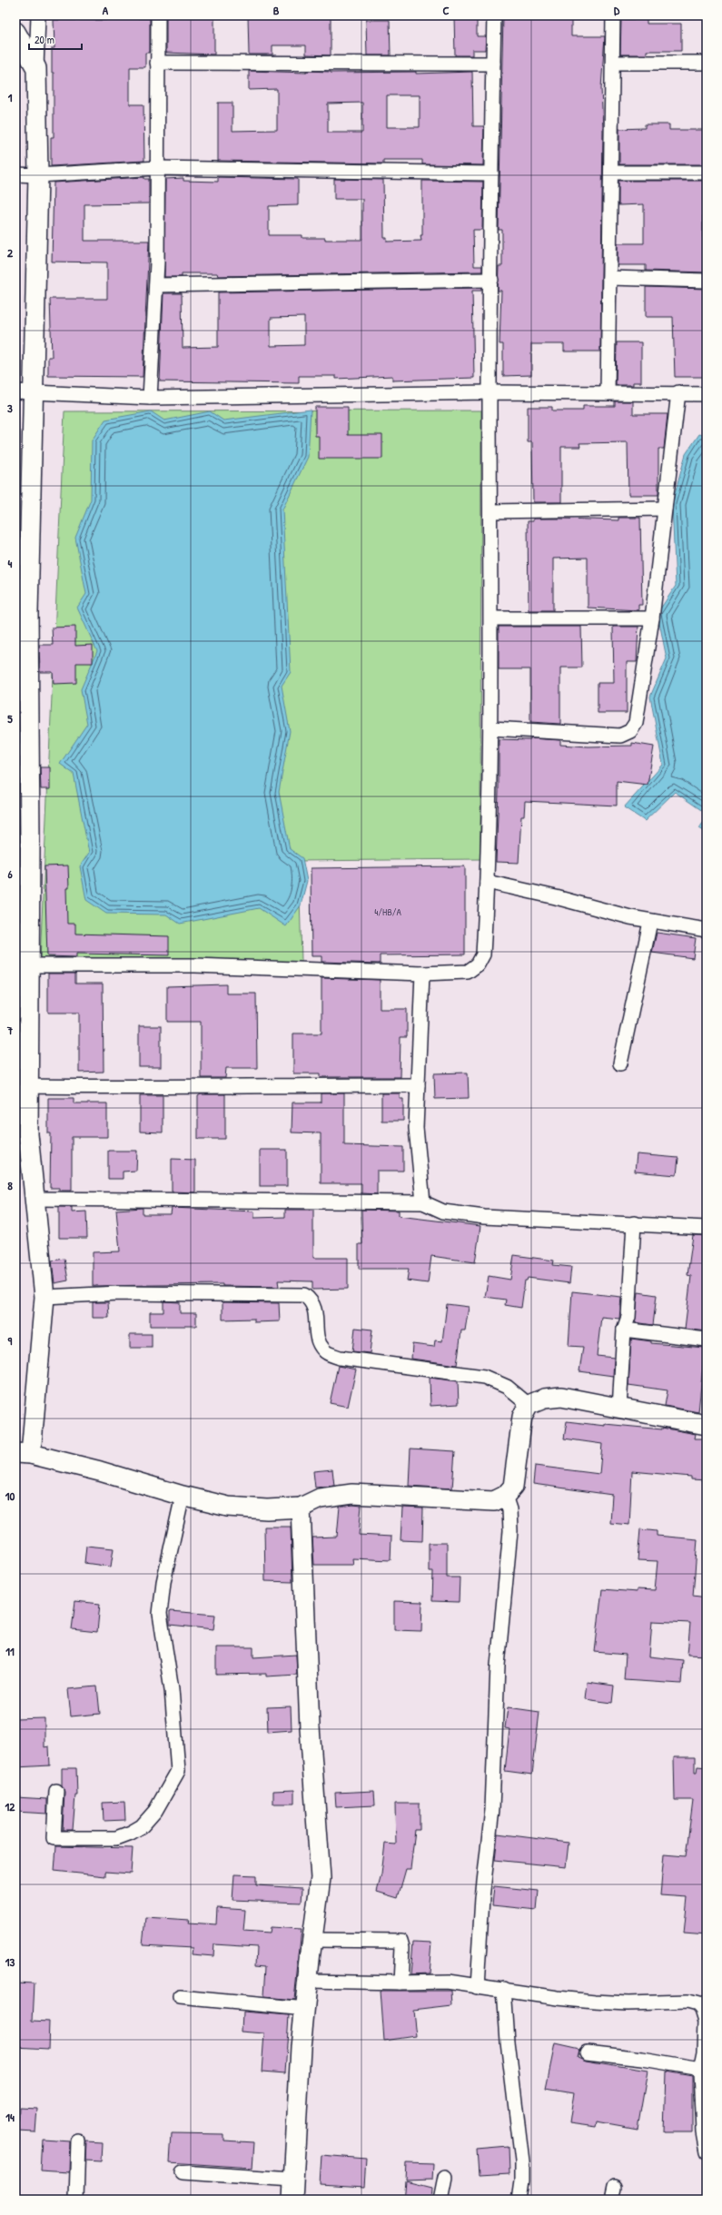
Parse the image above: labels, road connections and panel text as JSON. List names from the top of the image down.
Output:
{
  "house_numbers": ["4/HB/A"],
  "scale_bar": "20 m",
  "grid": {
    "columns": [
      "A",
      "B",
      "C",
      "D"
    ],
    "rows": [
      "1",
      "2",
      "3",
      "4",
      "5",
      "6",
      "7",
      "8",
      "9",
      "10",
      "11",
      "12",
      "13",
      "14"
    ]
  }
}
